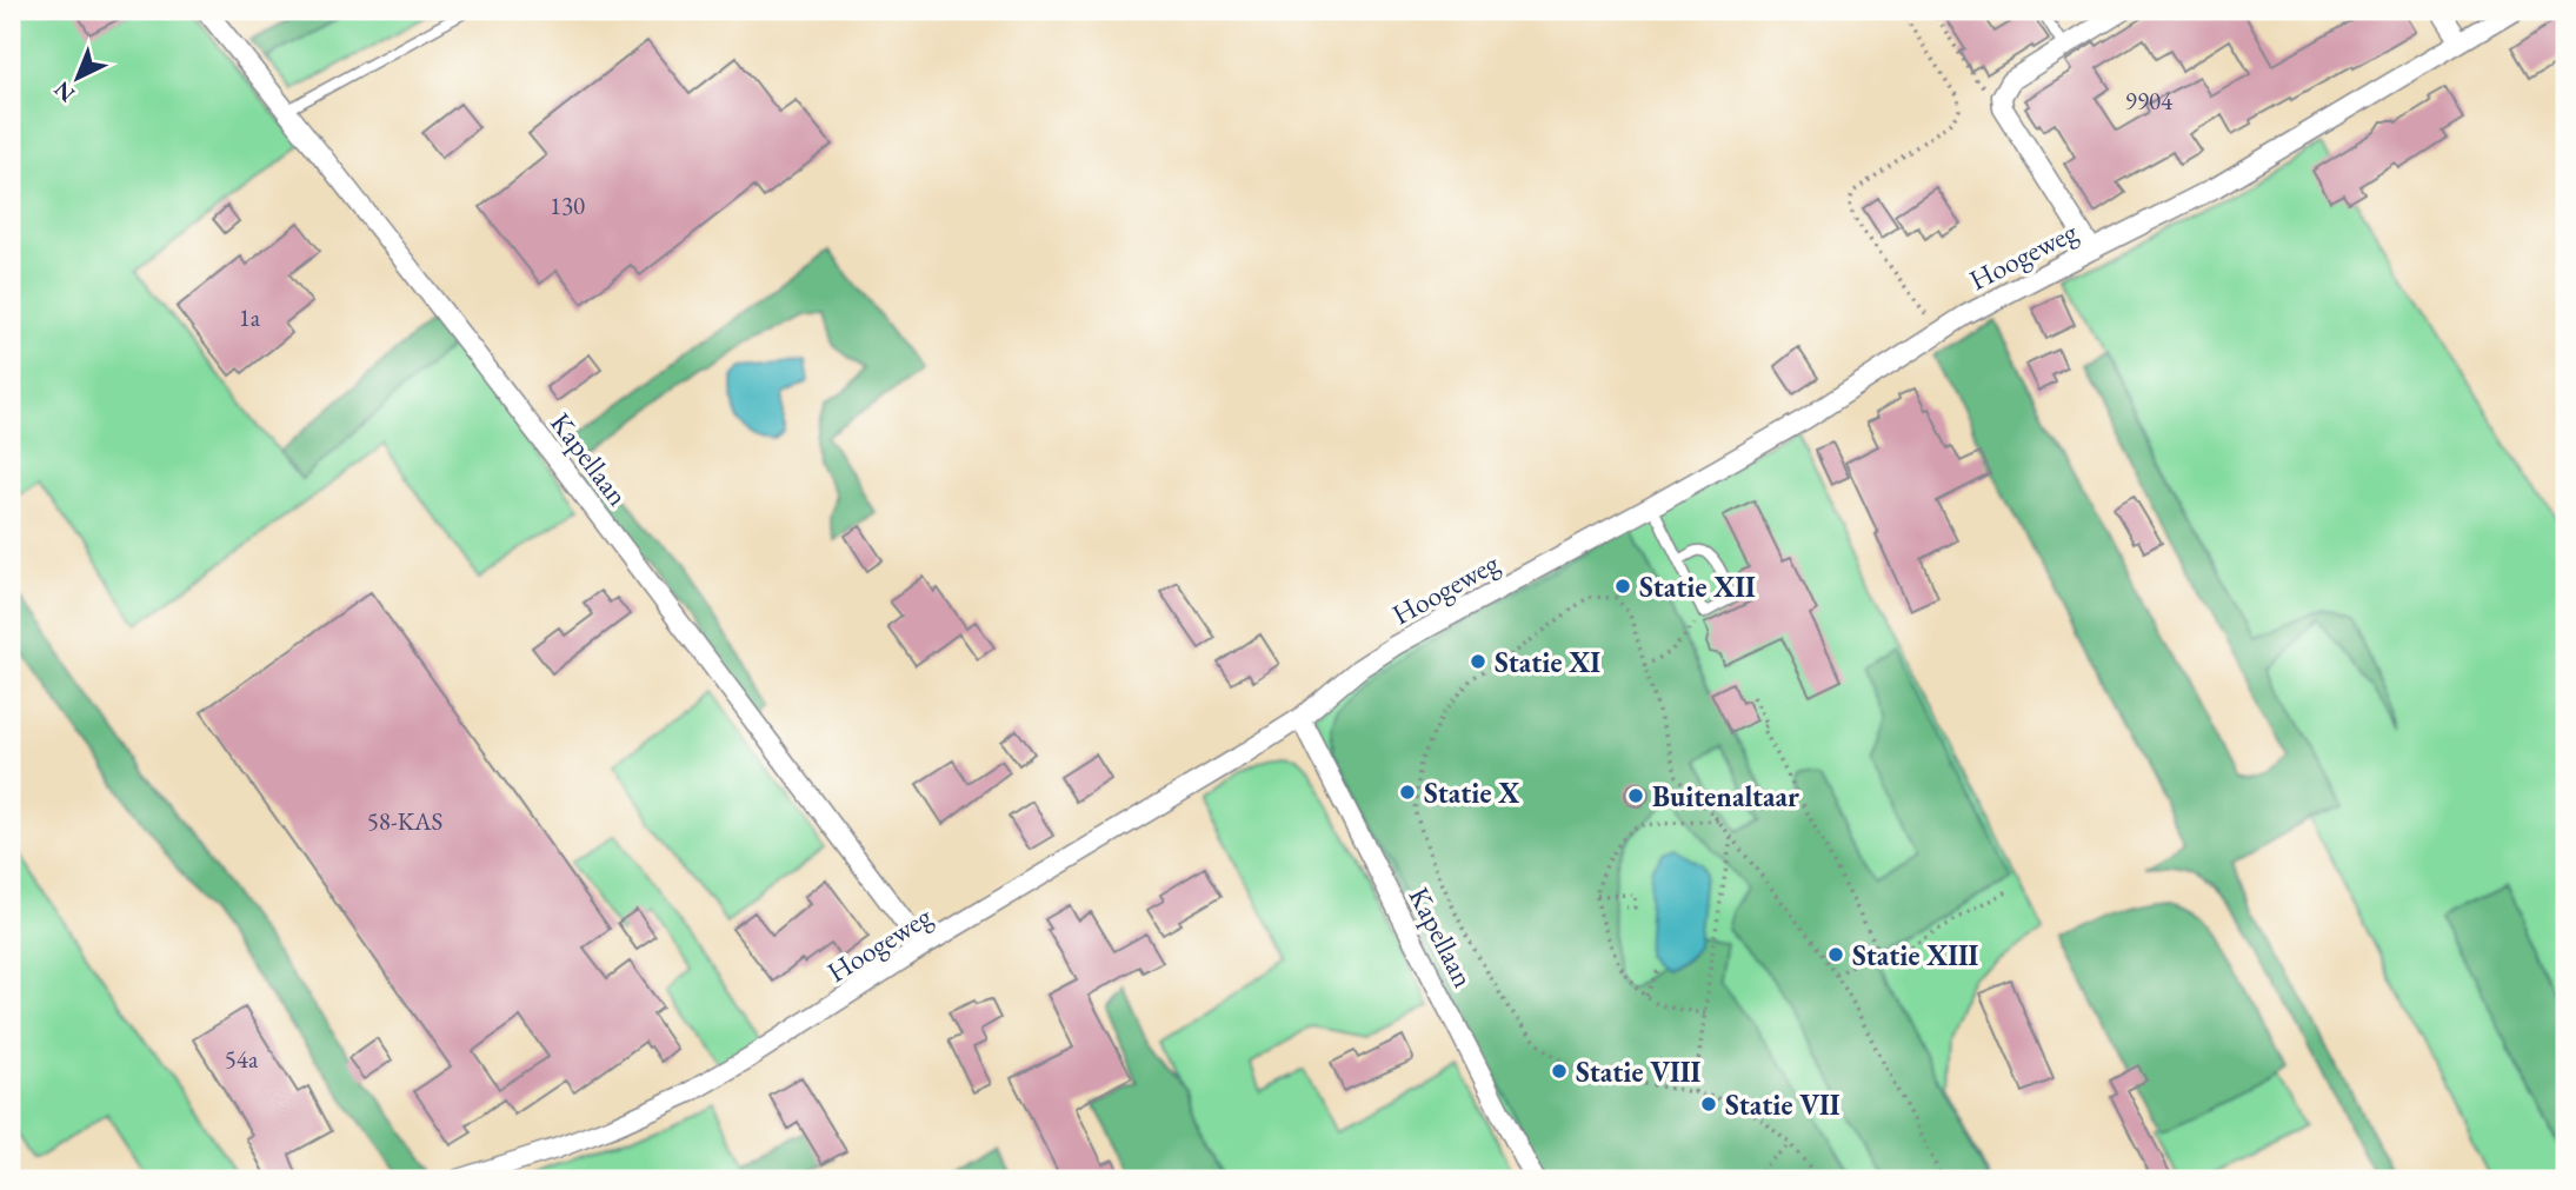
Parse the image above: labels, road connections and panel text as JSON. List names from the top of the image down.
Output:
{
  "streets": {
    "street": ["Hoogeweg", "Kapellaan"]
  },
  "crossings": [
    ["Hoogeweg", "Kapellaan"]
  ],
  "places": [
    "Statie XII",
    "Statie XI",
    "Statie X",
    "Buitenaltaar",
    "Statie XIII",
    "Statie VIII",
    "Statie VII"
  ],
  "house_numbers": [
    "9904",
    "130",
    "1a",
    "58-KAS",
    "54a"
  ],
  "north": "bottom left"
}
